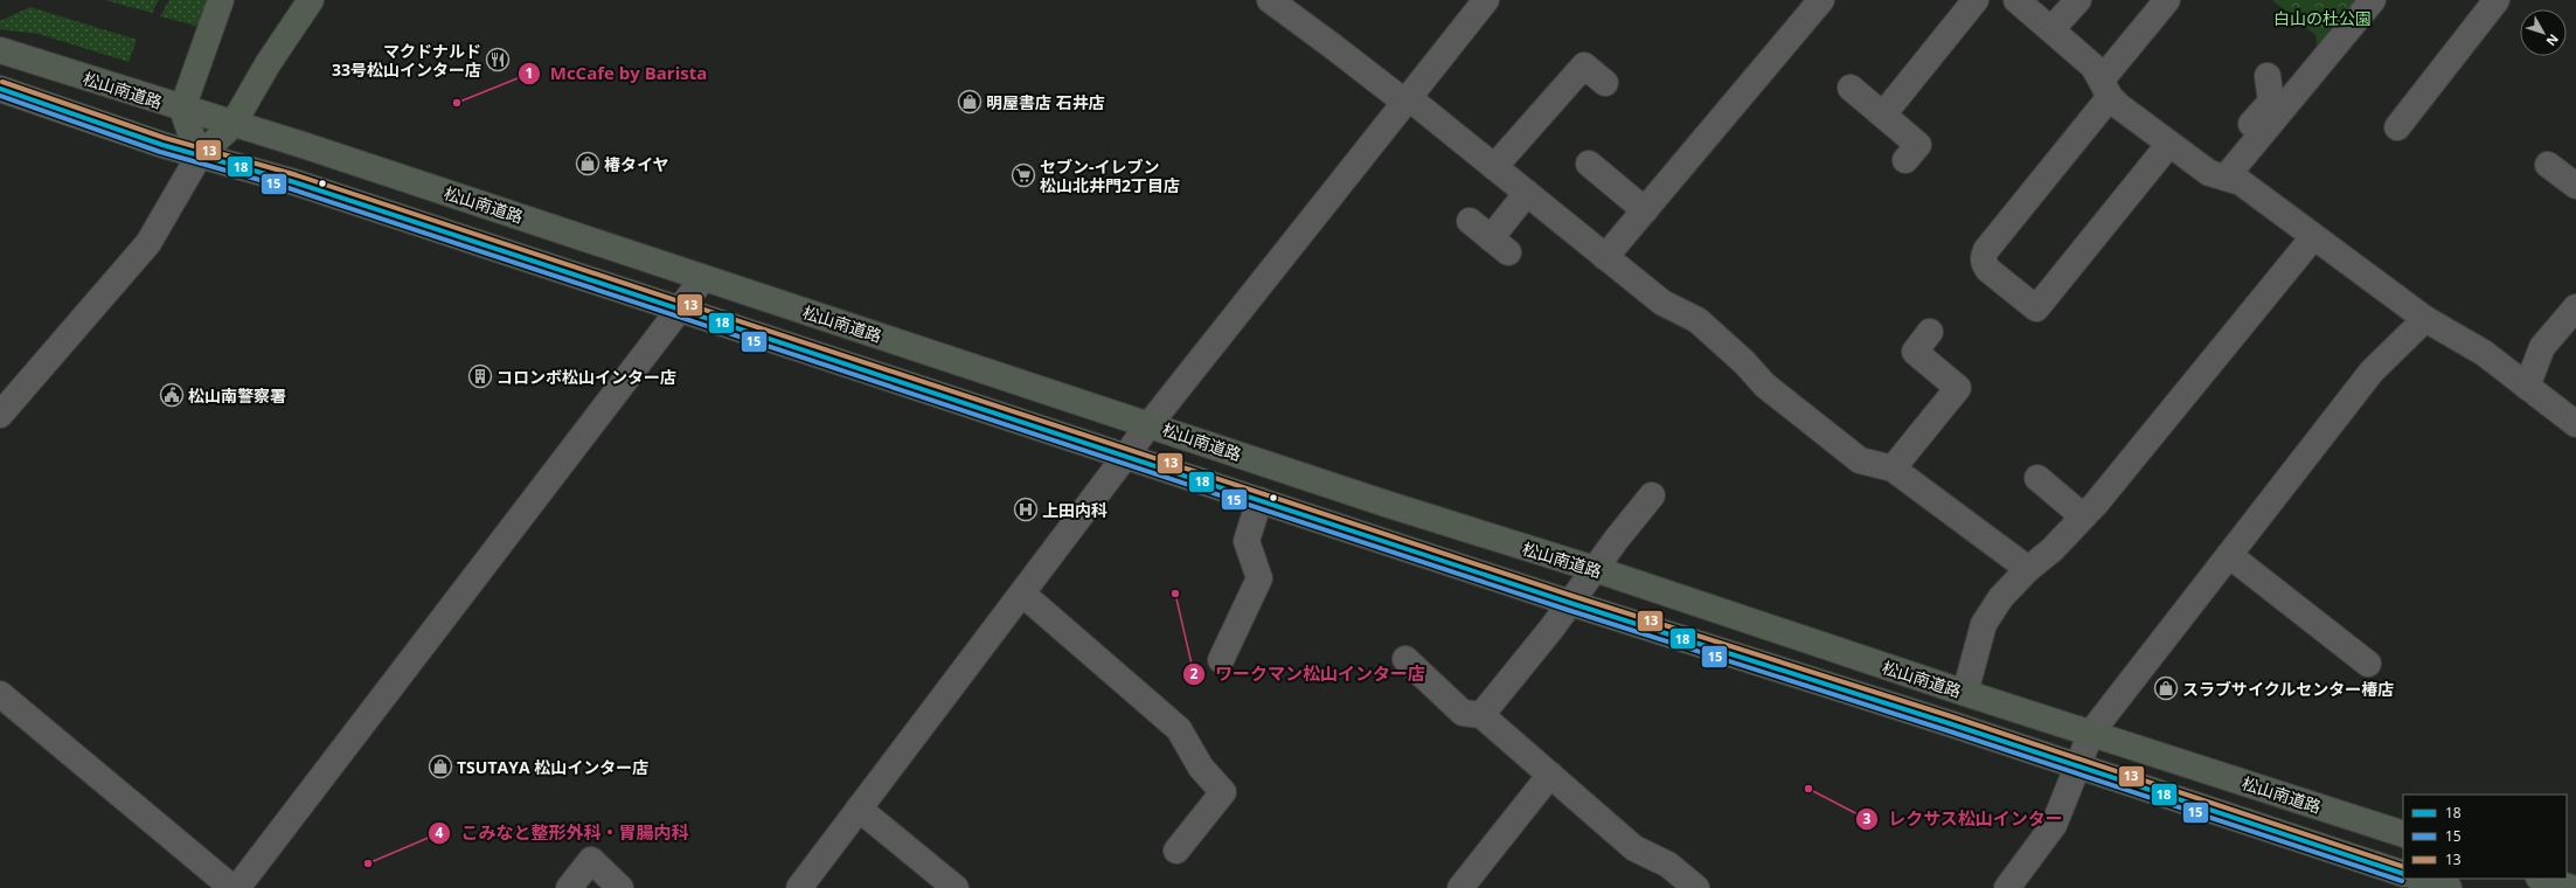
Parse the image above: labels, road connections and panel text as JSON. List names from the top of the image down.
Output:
{
  "streets": {
    "highway": ["松山南道路"]
  },
  "parks": ["白山の杜公園"],
  "places": {
    "restaurant": ["マクドナルド 33号松山インター店"],
    "shop": [
      "明屋書店 石井店",
      "椿タイヤ",
      "スラブサイクルセンター椿店",
      "TSUTAYA 松山インター店"
    ],
    "other": [
      "McCafe by Barista",
      "ワークマン松山インター店",
      "レクサス松山インター",
      "こみなと整形外科・胃腸内科"
    ],
    "supermarket": ["セブン-イレブン 松山北井門2丁目店"],
    "building": ["コロンボ松山インター店"],
    "public building": ["松山南警察署"],
    "hospital": ["上田内科"]
  },
  "lines": ["transit line 13", "transit line 18", "transit line 15"],
  "legend": ["18", "15", "13"],
  "north": "bottom right"
}
